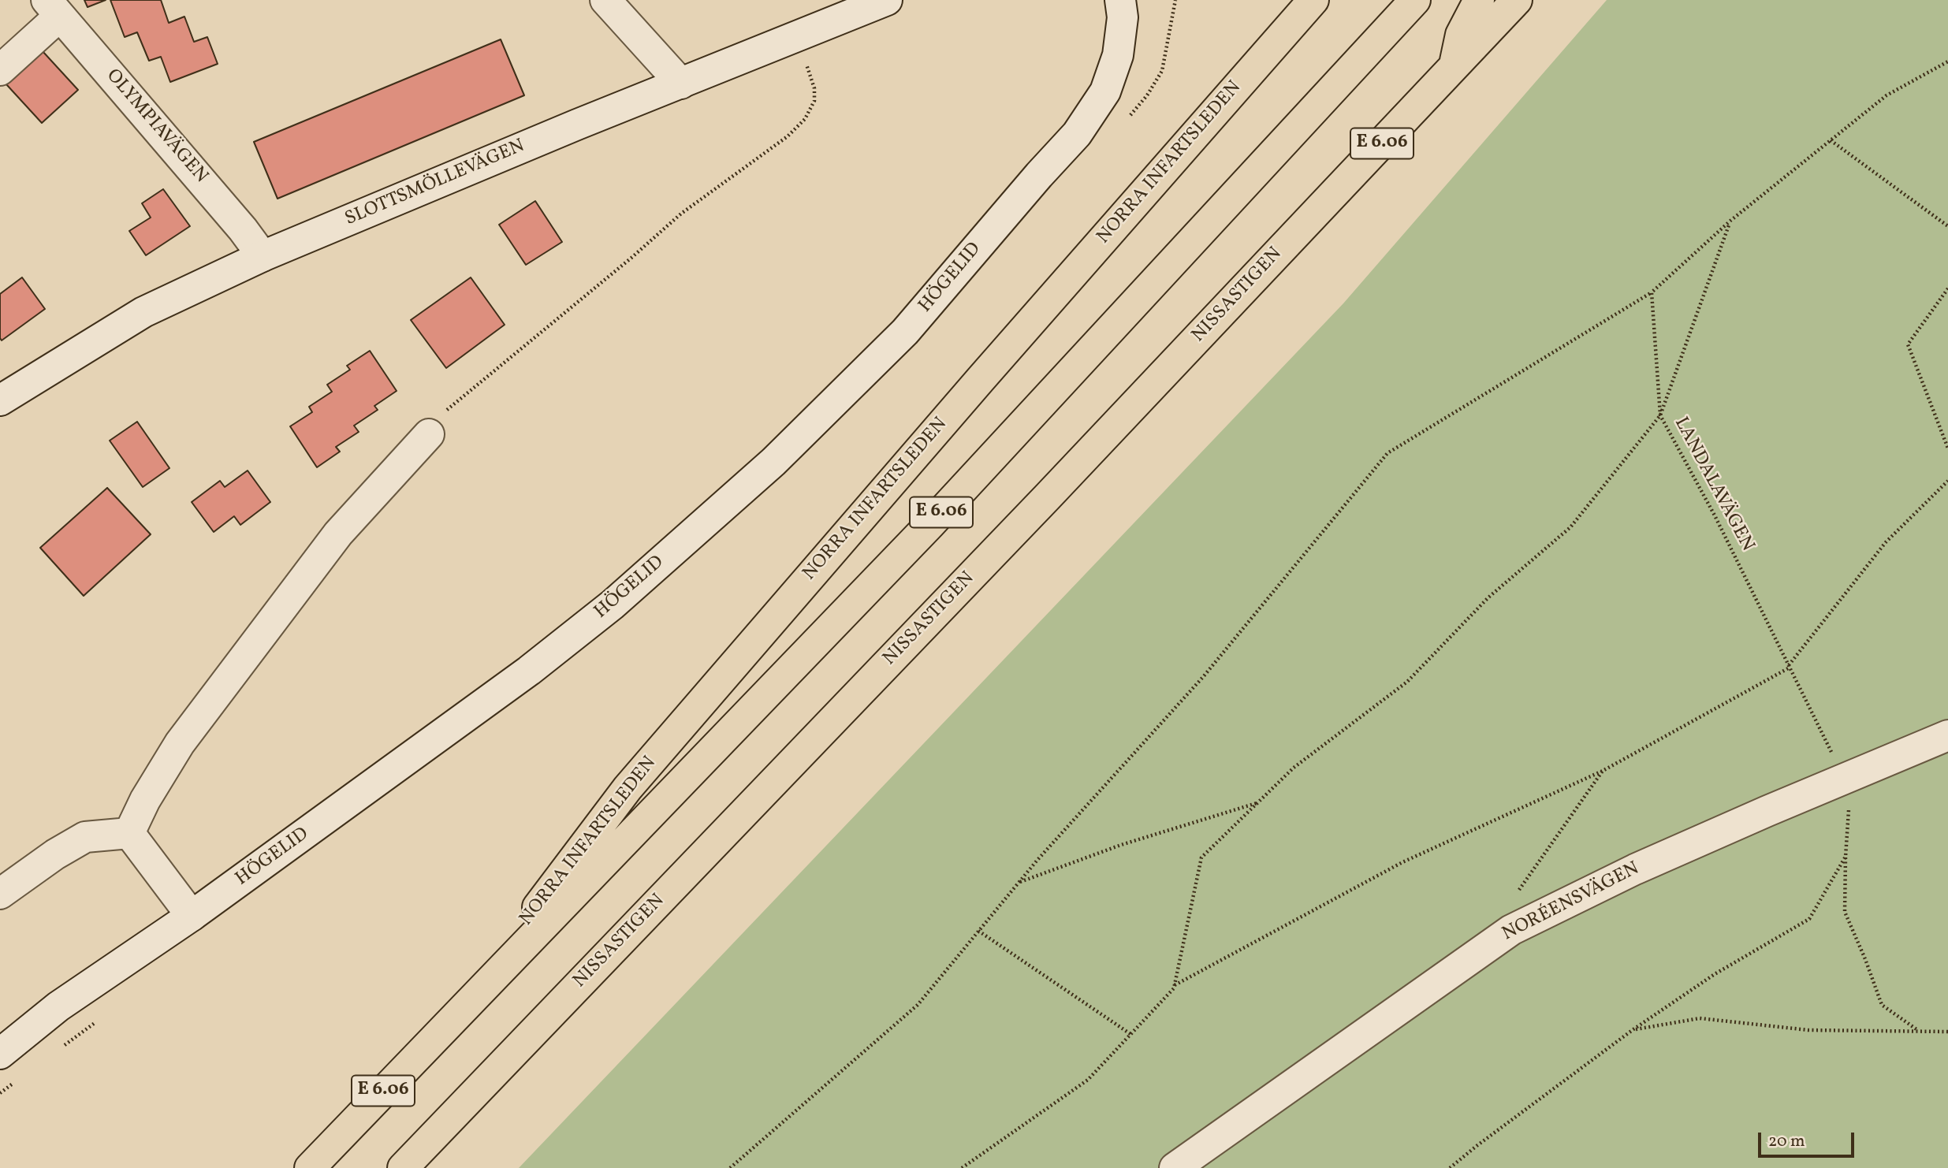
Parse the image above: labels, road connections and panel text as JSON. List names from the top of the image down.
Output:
{
  "streets": {
    "highway": ["E 6.06", "NORRA INFARTSLEDEN", "NISSASTIGEN"],
    "street": [
      "OLYMPIAVÄGEN",
      "SLOTTSMÖLLEVÄGEN",
      "HÖGELID",
      "NORÉENSVÄGEN"
    ],
    "path": ["LANDALAVÄGEN"]
  },
  "crossings": [
    ["OLYMPIAVÄGEN", "SLOTTSMÖLLEVÄGEN"],
    ["E 6.06", "NORRA INFARTSLEDEN"],
    ["E 6.06", "NISSASTIGEN"],
    ["LANDALAVÄGEN", "NORÉENSVÄGEN"]
  ],
  "scale_bar": "20 m"
}
